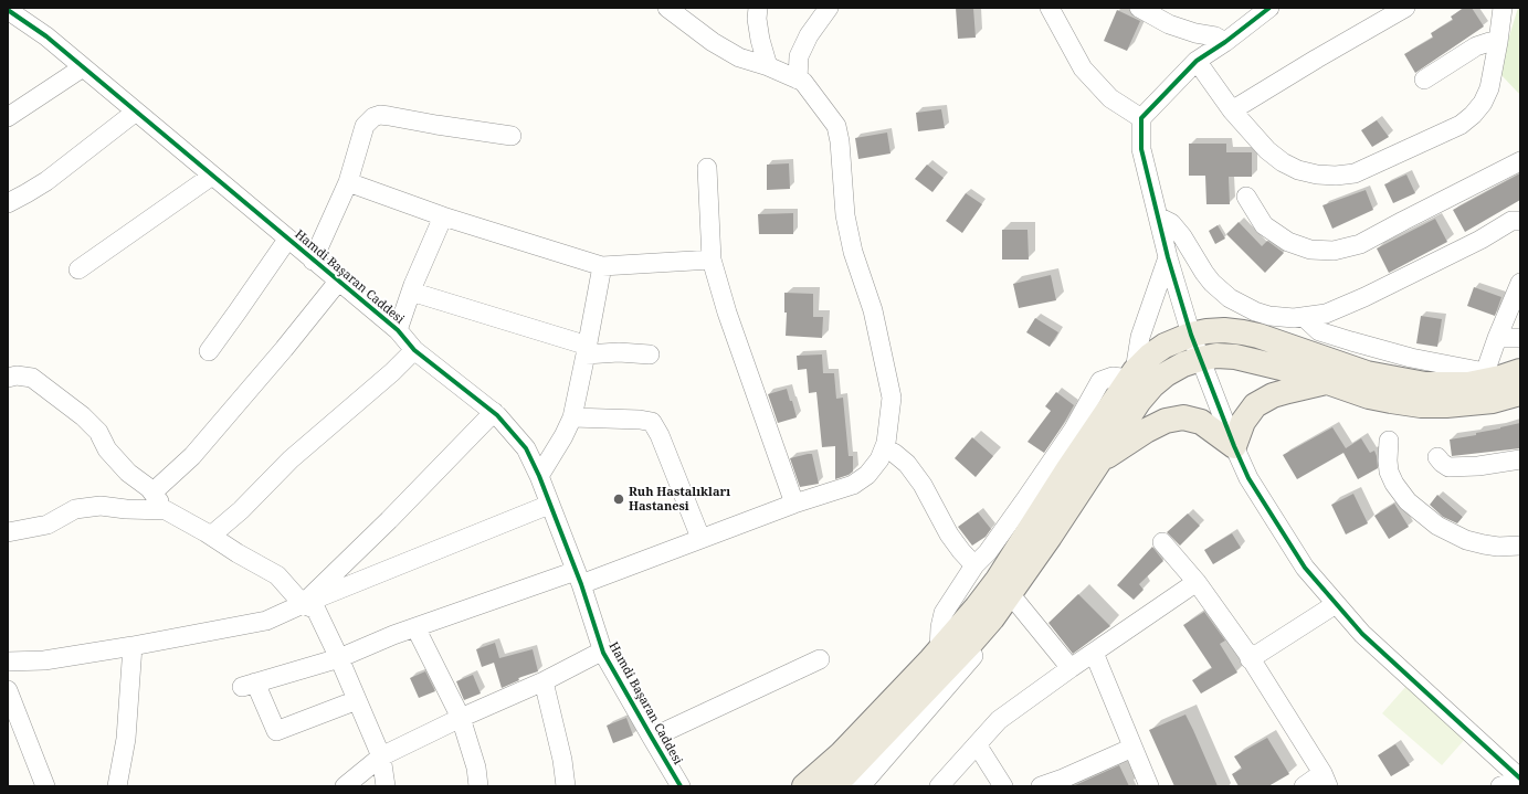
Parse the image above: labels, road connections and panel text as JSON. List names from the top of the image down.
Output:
{
  "streets": {
    "street": ["Hamdi Başaran Caddesi"]
  },
  "places": ["Ruh Hastalıkları Hastanesi"]
}
